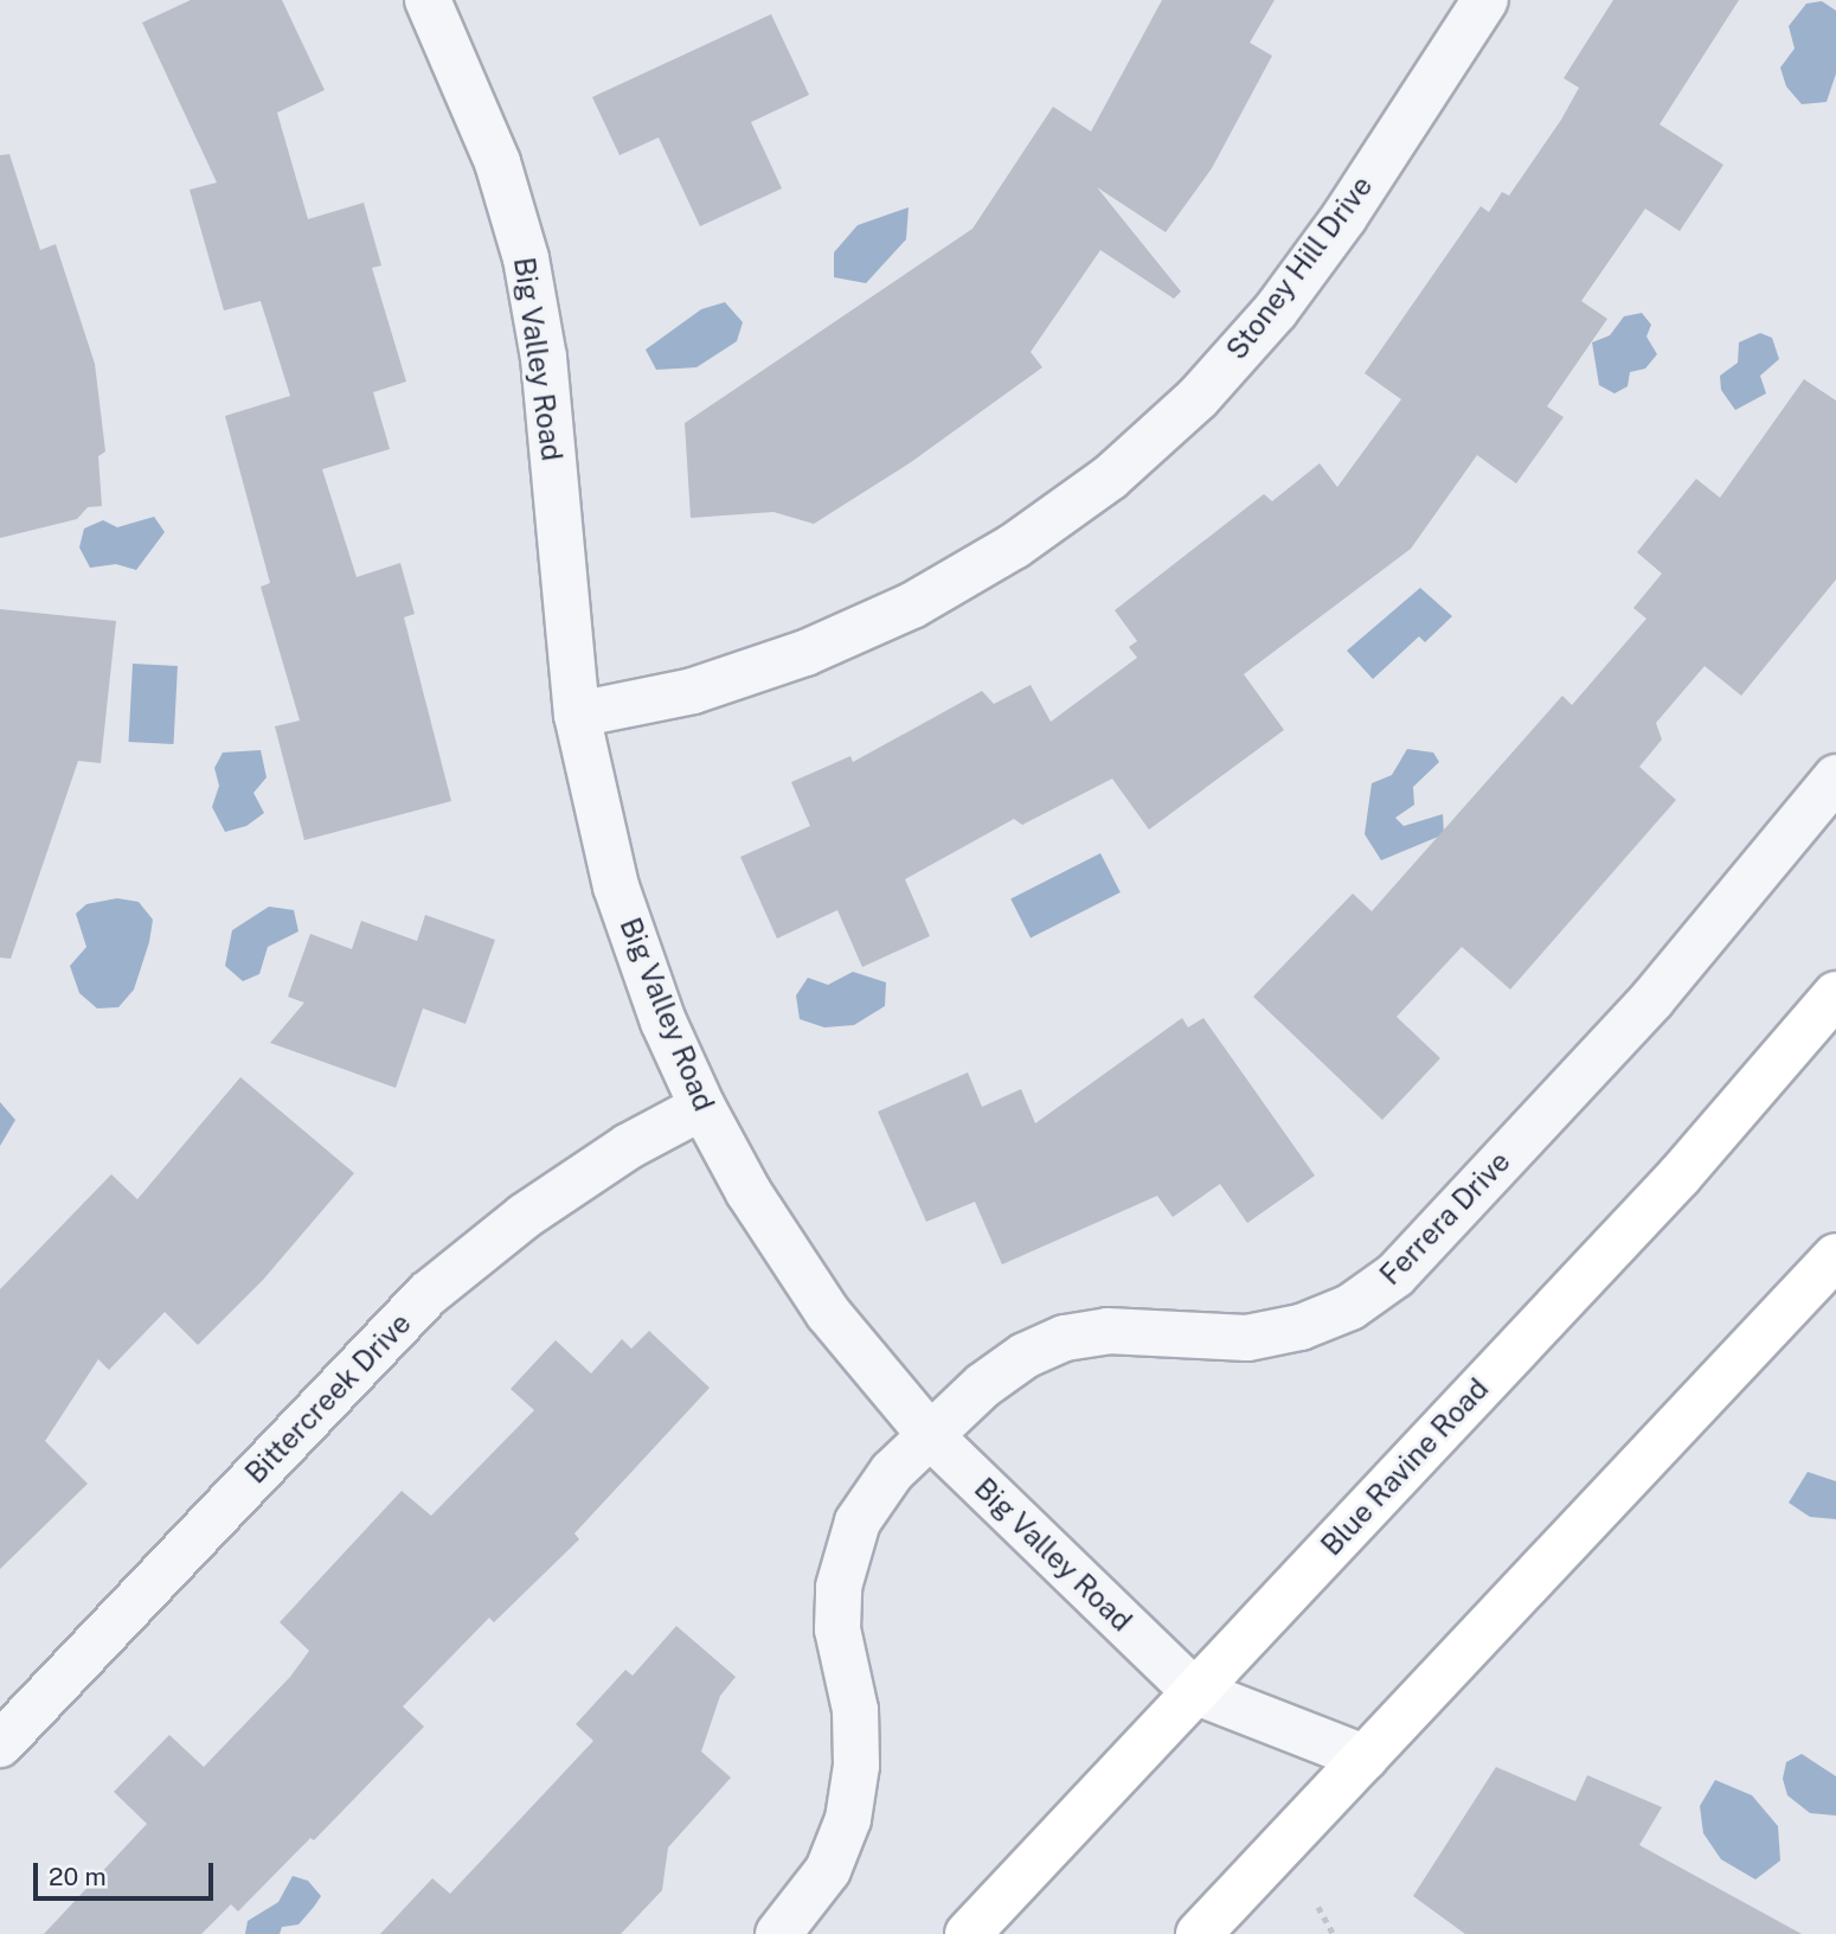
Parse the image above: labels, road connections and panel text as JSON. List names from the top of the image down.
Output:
{
  "streets": {
    "main road": ["Blue Ravine Road"],
    "street": [
      "Stoney Hill Drive",
      "Big Valley Road",
      "Ferrera Drive",
      "Bittercreek Drive"
    ]
  },
  "crossings": [
    ["Stoney Hill Drive", "Big Valley Road"],
    ["Big Valley Road", "Ferrera Drive"],
    ["Big Valley Road", "Bittercreek Drive"],
    ["Big Valley Road", "Blue Ravine Road"]
  ],
  "scale_bar": "20 m"
}
